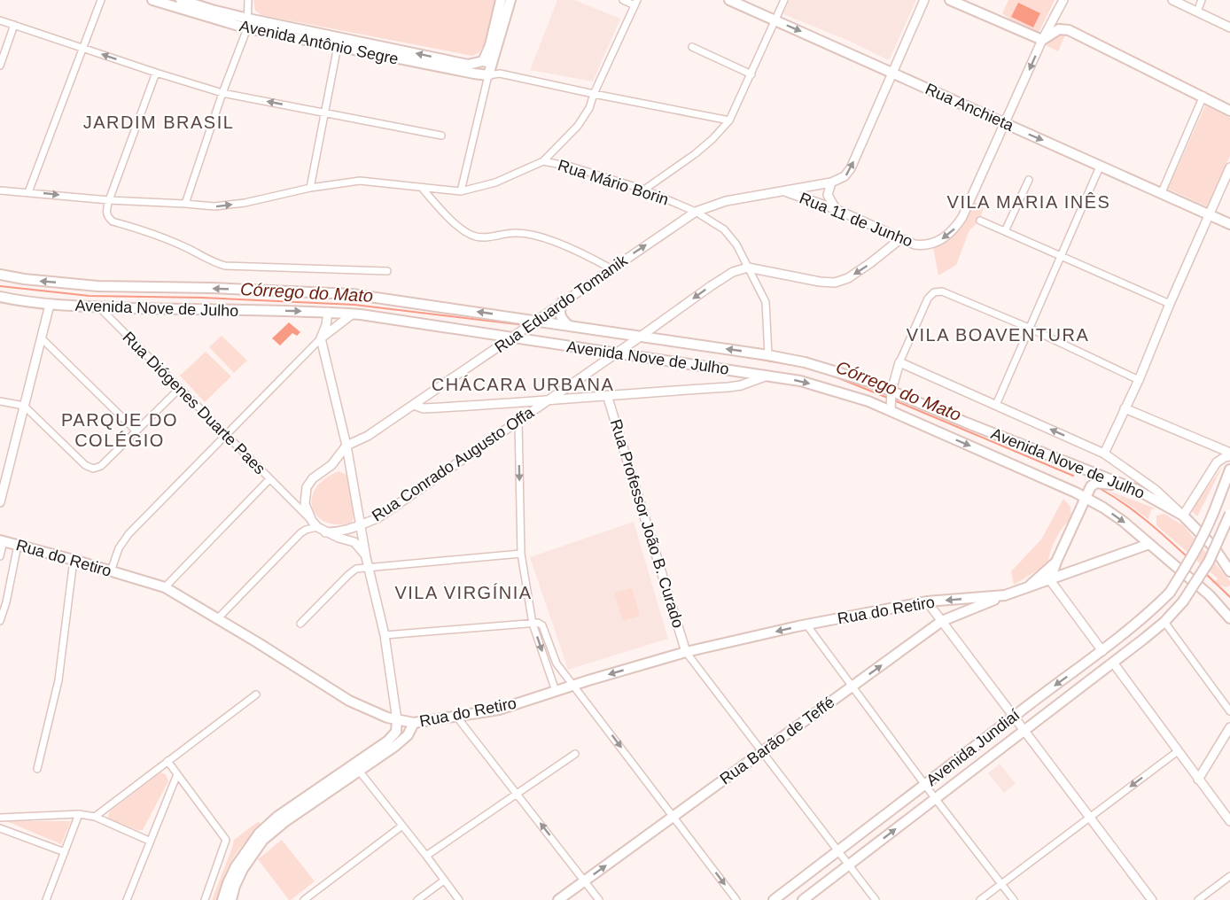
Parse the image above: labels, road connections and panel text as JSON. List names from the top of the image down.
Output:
{
  "streets": {
    "main road": [
      "Avenida Antônio Segre",
      "Rua Anchieta",
      "Avenida Nove de Julho",
      "Rua do Retiro",
      "Rua Barão de Teffé",
      "Avenida Jundiaí"
    ],
    "street": [
      "Rua Mário Borin",
      "Rua 11 de Junho",
      "Rua Eduardo Tomanik",
      "Rua Diógenes Duarte Paes",
      "Rua Conrado Augusto Offa",
      "Rua Professor João B. Curado"
    ]
  },
  "crossings": [
    ["Rua Anchieta", "Rua 11 de Junho"],
    ["Rua Mário Borin", "Rua Eduardo Tomanik"],
    ["Rua Mário Borin", "Avenida Nove de Julho"],
    ["Rua Mário Borin", "Rua Conrado Augusto Offa"],
    ["Rua 11 de Junho", "Rua Eduardo Tomanik"],
    ["Rua Eduardo Tomanik", "Avenida Nove de Julho"],
    ["Avenida Nove de Julho", "Rua Diógenes Duarte Paes"],
    ["Avenida Nove de Julho", "Rua Conrado Augusto Offa"],
    ["Avenida Nove de Julho", "Rua do Retiro"],
    ["Rua Diógenes Duarte Paes", "Rua Conrado Augusto Offa"],
    ["Rua Professor João B. Curado", "Rua do Retiro"],
    ["Rua do Retiro", "Rua Barão de Teffé"]
  ],
  "one_way": ["Rua Anchieta", "Rua 11 de Junho", "Rua Barão de Teffé"],
  "districts": [
    "JARDIM BRASIL",
    "VILA MARIA INÊS",
    "VILA BOAVENTURA",
    "CHÁCARA URBANA",
    "PARQUE DO COLÉGIO",
    "VILA VIRGÍNIA"
  ],
  "water": ["Córrego do Mato"]
}
